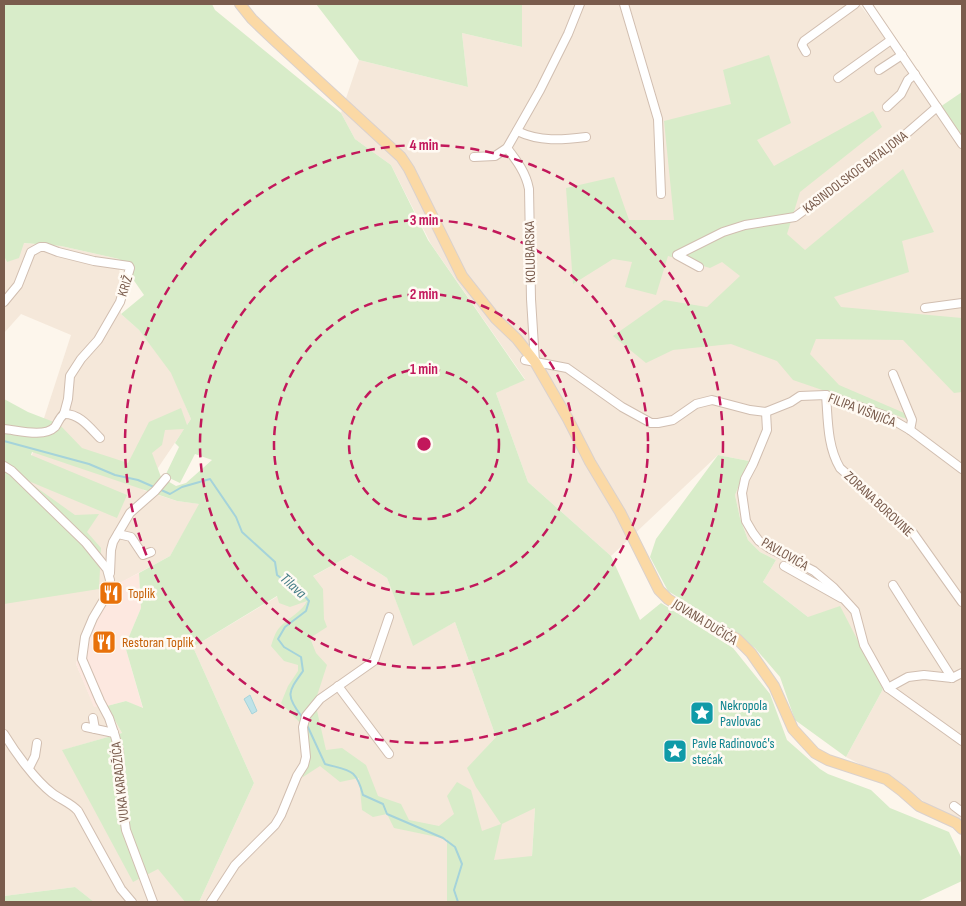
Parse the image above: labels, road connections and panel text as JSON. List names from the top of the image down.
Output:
{
  "streets": {
    "main road": ["JOVANA DUČIĆA"],
    "street": [
      "KASINDOLSKOG BATALJONA",
      "KOLUBARSKA",
      "KRIŽ",
      "FILIPA VIŠNJIĆA",
      "ZORANA BOROVINE",
      "PAVLOVIĆA",
      "VUKA KARADŽIĆA"
    ]
  },
  "crossings": [
    ["KOLUBARSKA", "JOVANA DUČIĆA"],
    ["FILIPA VIŠNJIĆA", "ZORANA BOROVINE"],
    ["FILIPA VIŠNJIĆA", "PAVLOVIĆA"]
  ],
  "water": ["Tilava"],
  "places": {
    "restaurant": ["Toplik", "Restoran Toplik"],
    "place": ["Nekropola Pavlovac", "Pavle Radinovoć's stećak"]
  },
  "rings": [
    "4 min",
    "3 min",
    "2 min",
    "1 min"
  ]
}
